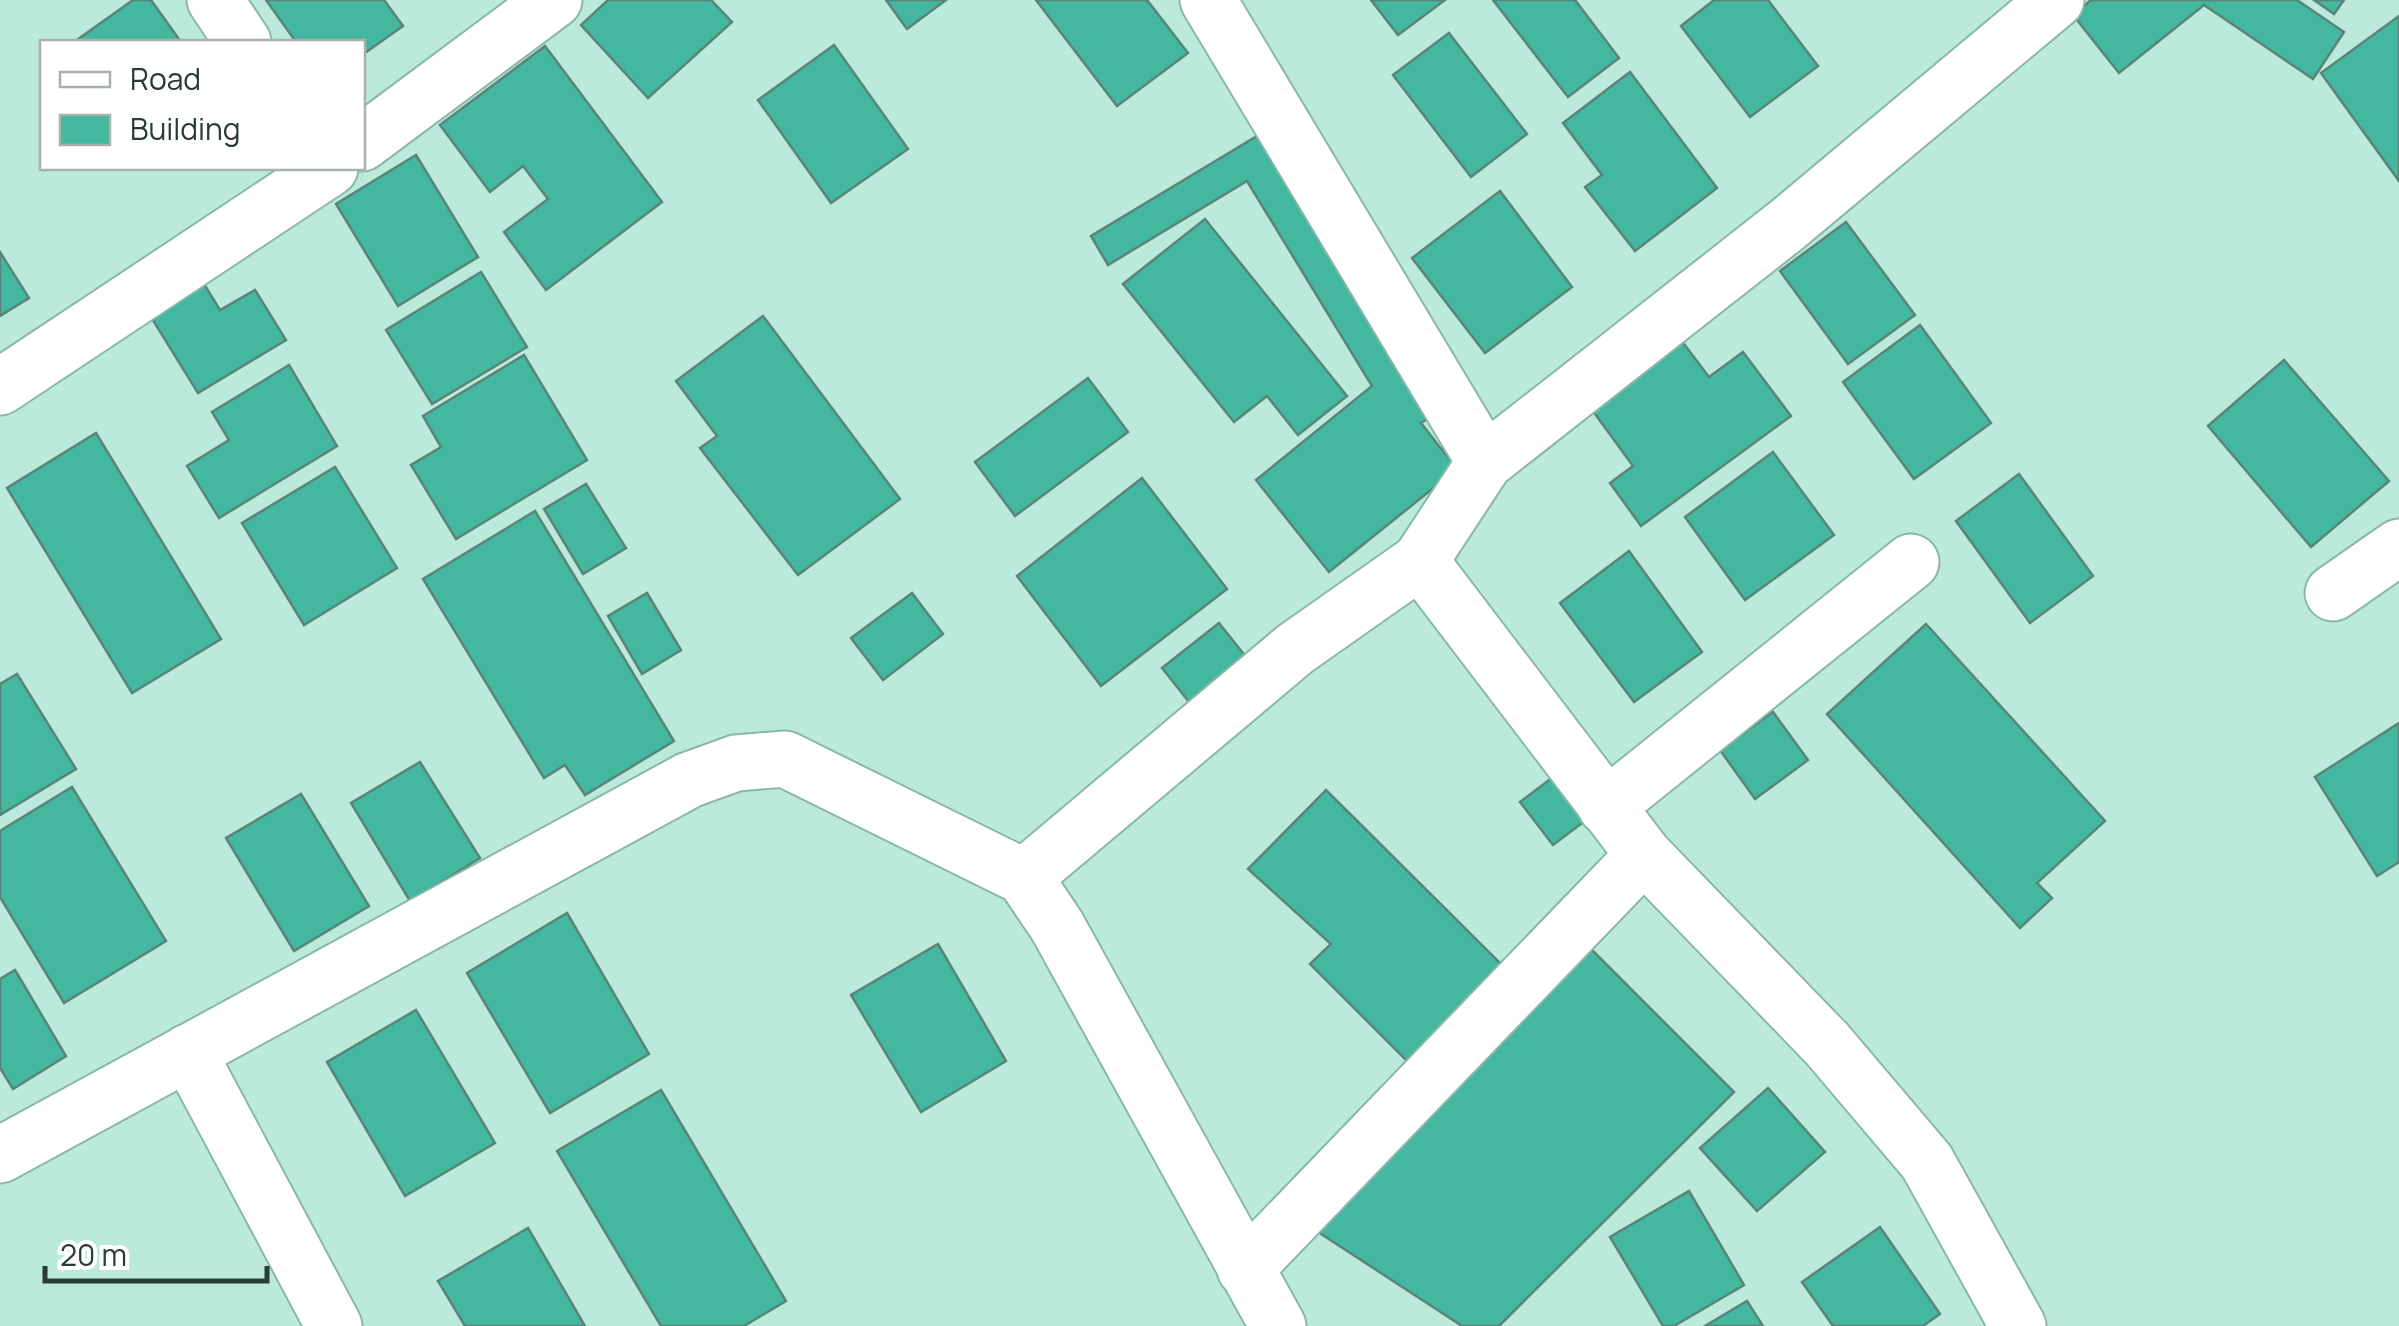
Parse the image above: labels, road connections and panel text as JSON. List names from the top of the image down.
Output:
{
  "legend": ["Road", "Building"],
  "scale_bar": "20 m"
}
